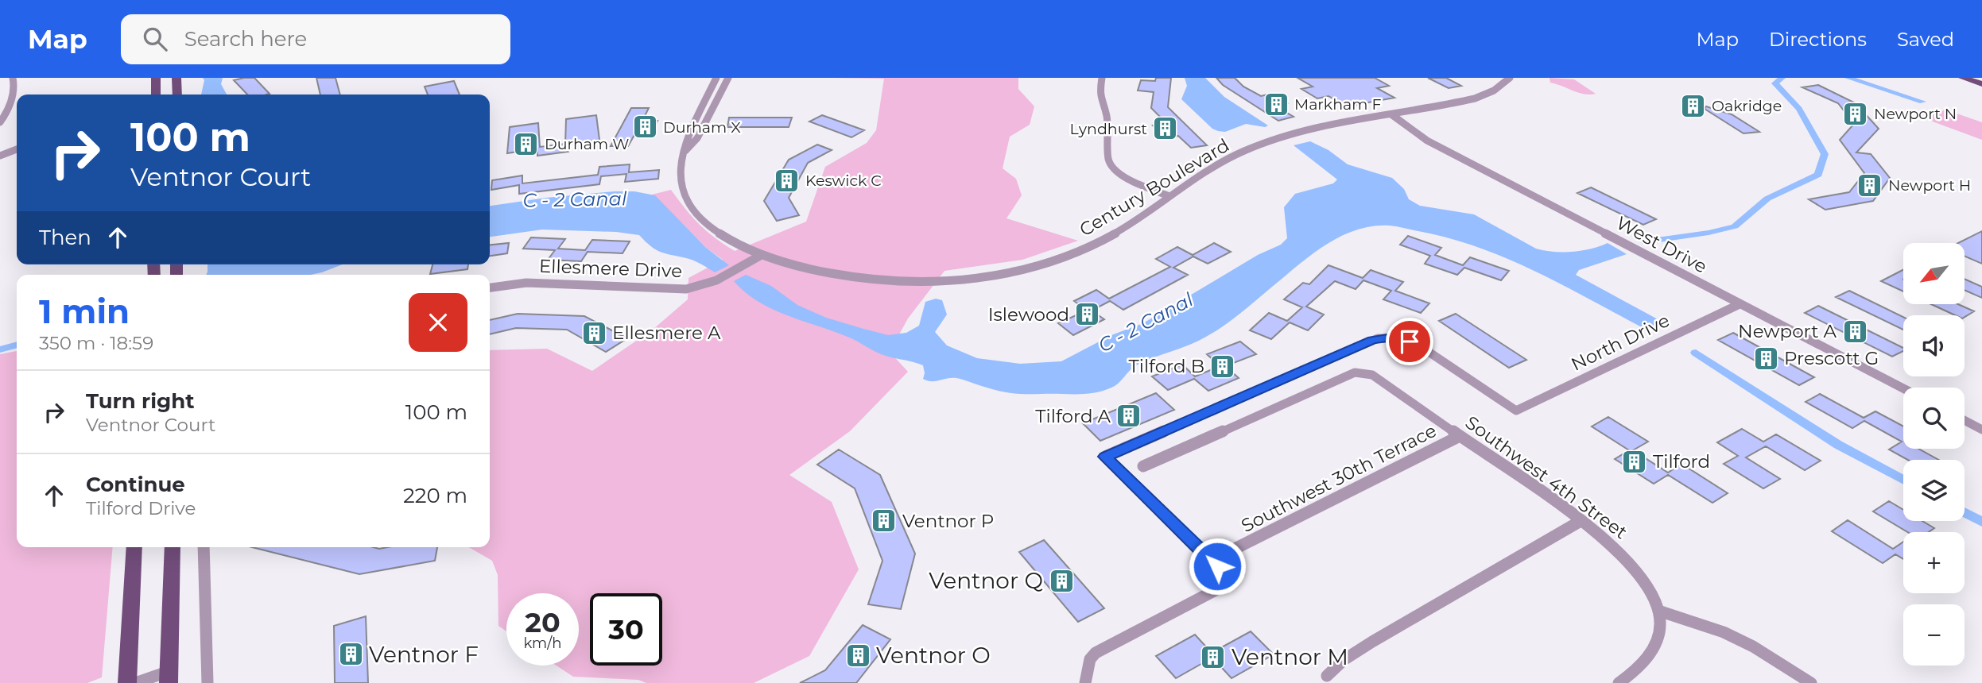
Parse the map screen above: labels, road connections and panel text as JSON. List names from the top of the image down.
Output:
{
  "streets": {
    "street": [
      "Century Boulevard",
      "West Drive",
      "Ellesmere Drive",
      "North Drive",
      "Southwest 4th Street",
      "Southwest 30th Terrace"
    ]
  },
  "crossings": [
    ["Century Boulevard", "West Drive"],
    ["Century Boulevard", "Ellesmere Drive"],
    ["West Drive", "North Drive"],
    ["Southwest 4th Street", "Southwest 30th Terrace"]
  ],
  "water": ["C - 2 Canal"],
  "places": {
    "building": [
      "Markham F",
      "Oakridge",
      "Newport N",
      "Durham X",
      "Lyndhurst",
      "Durham W",
      "Keswick C",
      "Newport H",
      "Islewood",
      "Newport A",
      "Ellesmere A",
      "Prescott G",
      "Tilford B",
      "Tilford A",
      "Tilford",
      "Ventnor P",
      "Ventnor Q",
      "Ventnor F",
      "Ventnor O",
      "Ventnor M"
    ]
  },
  "north": "bottom left",
  "page": {
    "header": "Map",
    "search": "Search here",
    "nav": ["Map", "Directions", "Saved"],
    "turn": ["100 m", "Ventnor Court"],
    "then": "Then",
    "map_buttons": ["+", "−"],
    "heading": ["1 min", "350 m · 18:59"],
    "list": [
      {
        "name": "Turn right",
        "note": "Ventnor Court",
        "value": "100 m"
      },
      {
        "name": "Continue",
        "note": "Tilford Drive",
        "value": "220 m"
      }
    ],
    "speed": "20 km/h",
    "limit": "30"
  }
}
